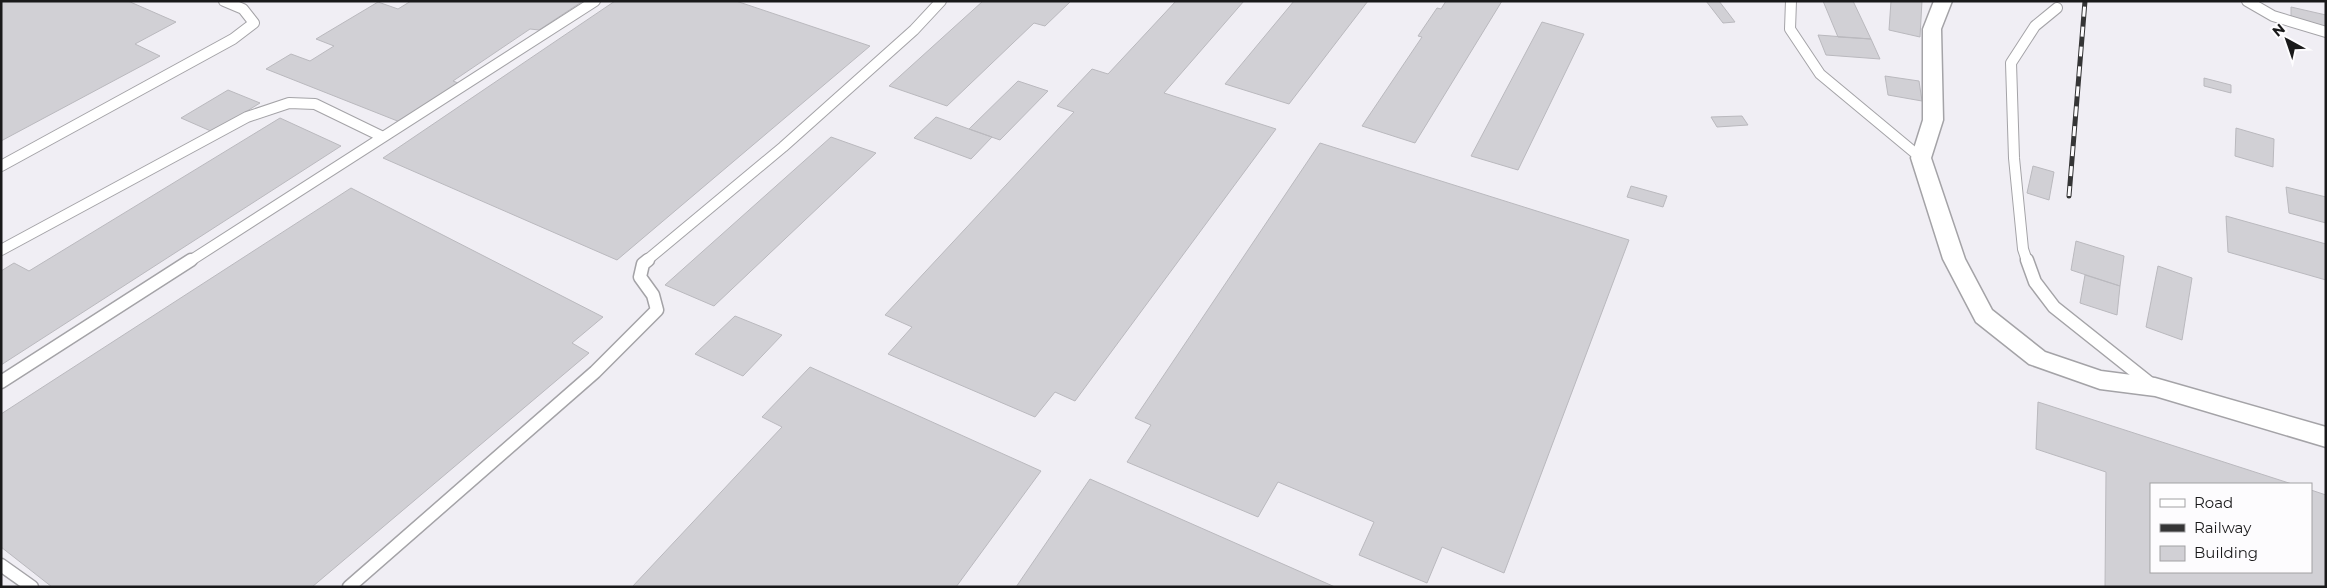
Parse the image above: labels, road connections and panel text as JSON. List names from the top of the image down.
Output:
{
  "legend": ["Road", "Railway", "Building"],
  "north": "top left"
}
